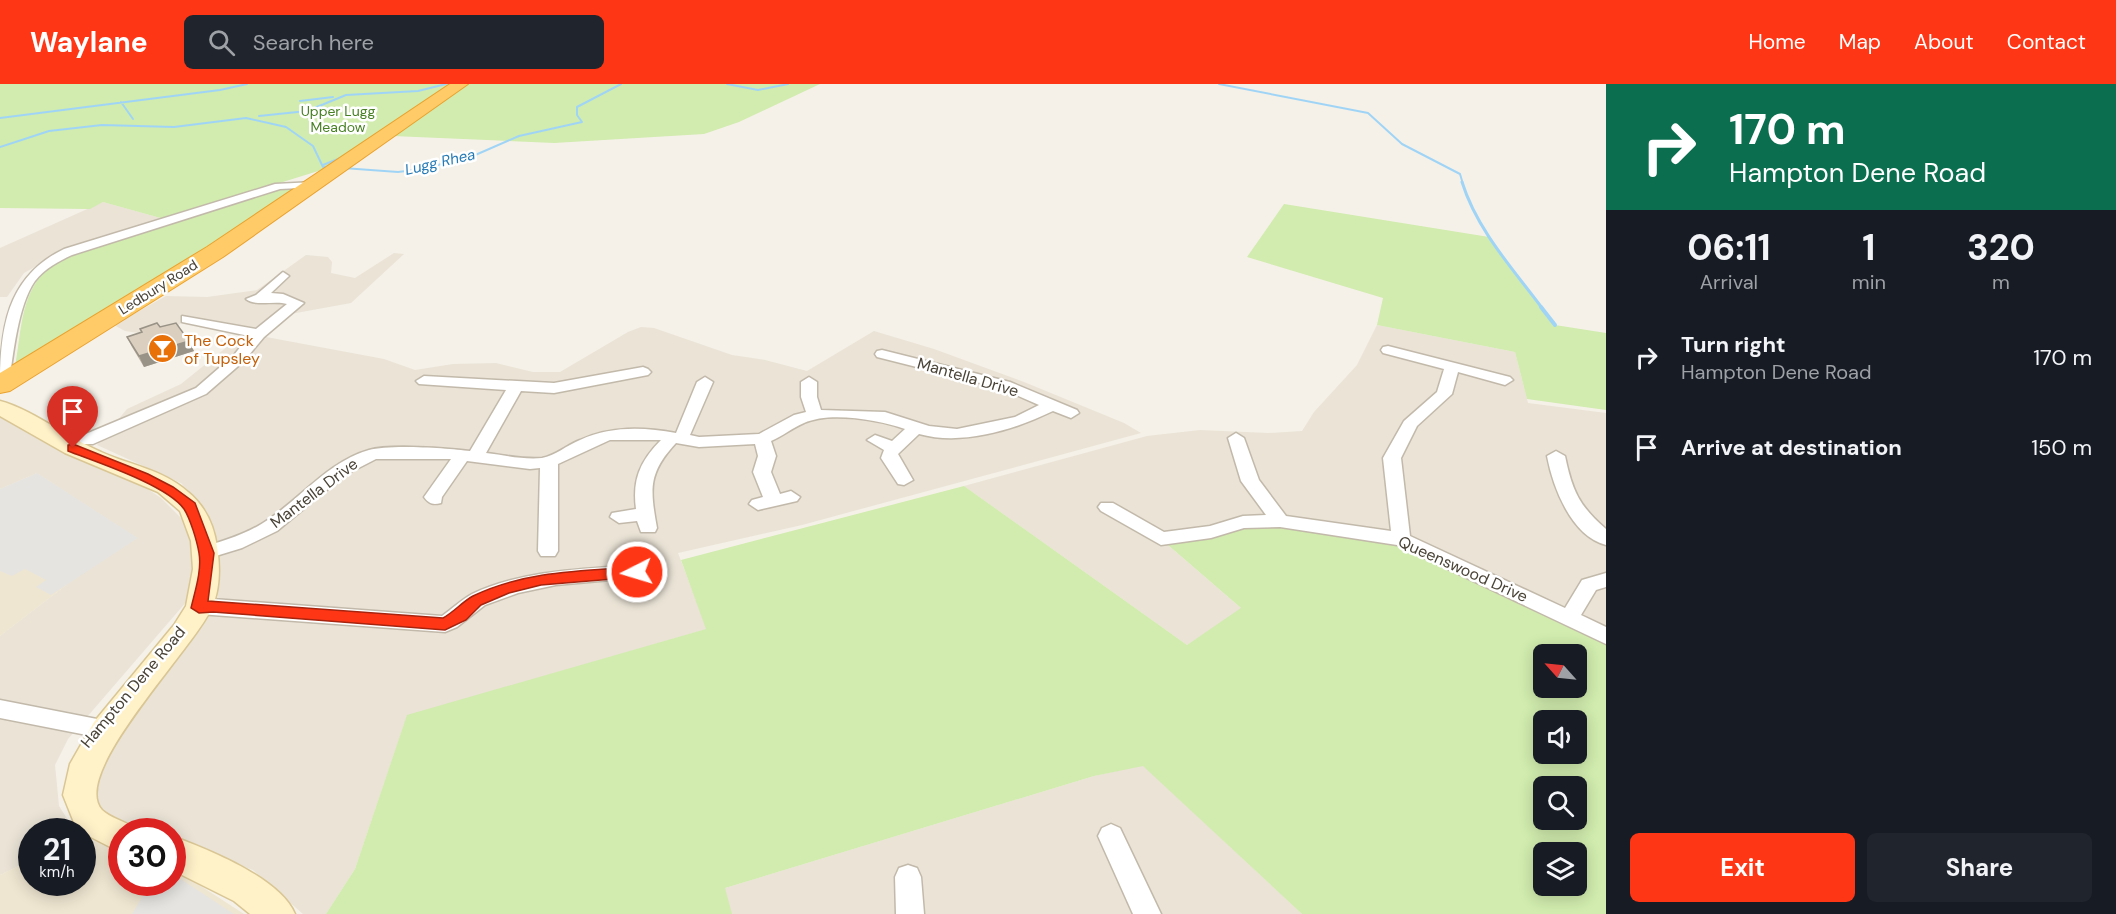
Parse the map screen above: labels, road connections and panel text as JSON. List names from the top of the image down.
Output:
{
  "streets": {
    "highway": ["Ledbury Road"],
    "street": ["Mantella Drive", "Queenswood Drive", "Hampton Dene Road"]
  },
  "crossings": [
    ["Ledbury Road", "Hampton Dene Road"],
    ["Mantella Drive", "Hampton Dene Road"]
  ],
  "water": ["Lugg Rhea"],
  "parks": ["Upper Lugg Meadow"],
  "places": {
    "bar": ["The Cock of Tupsley"]
  },
  "north": "top left",
  "page": {
    "header": "Waylane",
    "search": "Search here",
    "nav": [
      "Home",
      "Map",
      "About",
      "Contact"
    ],
    "turn": ["170 m", "Hampton Dene Road"],
    "eta": [
      "06:11",
      "Arrival",
      "1",
      "min",
      "320",
      "m"
    ],
    "list": [
      {
        "name": "Turn right",
        "note": "Hampton Dene Road",
        "value": "170 m"
      },
      {
        "name": "Arrive at destination",
        "value": "150 m"
      }
    ],
    "speed": "21 km/h",
    "limit": "30",
    "buttons": ["Exit", "Share"]
  }
}
